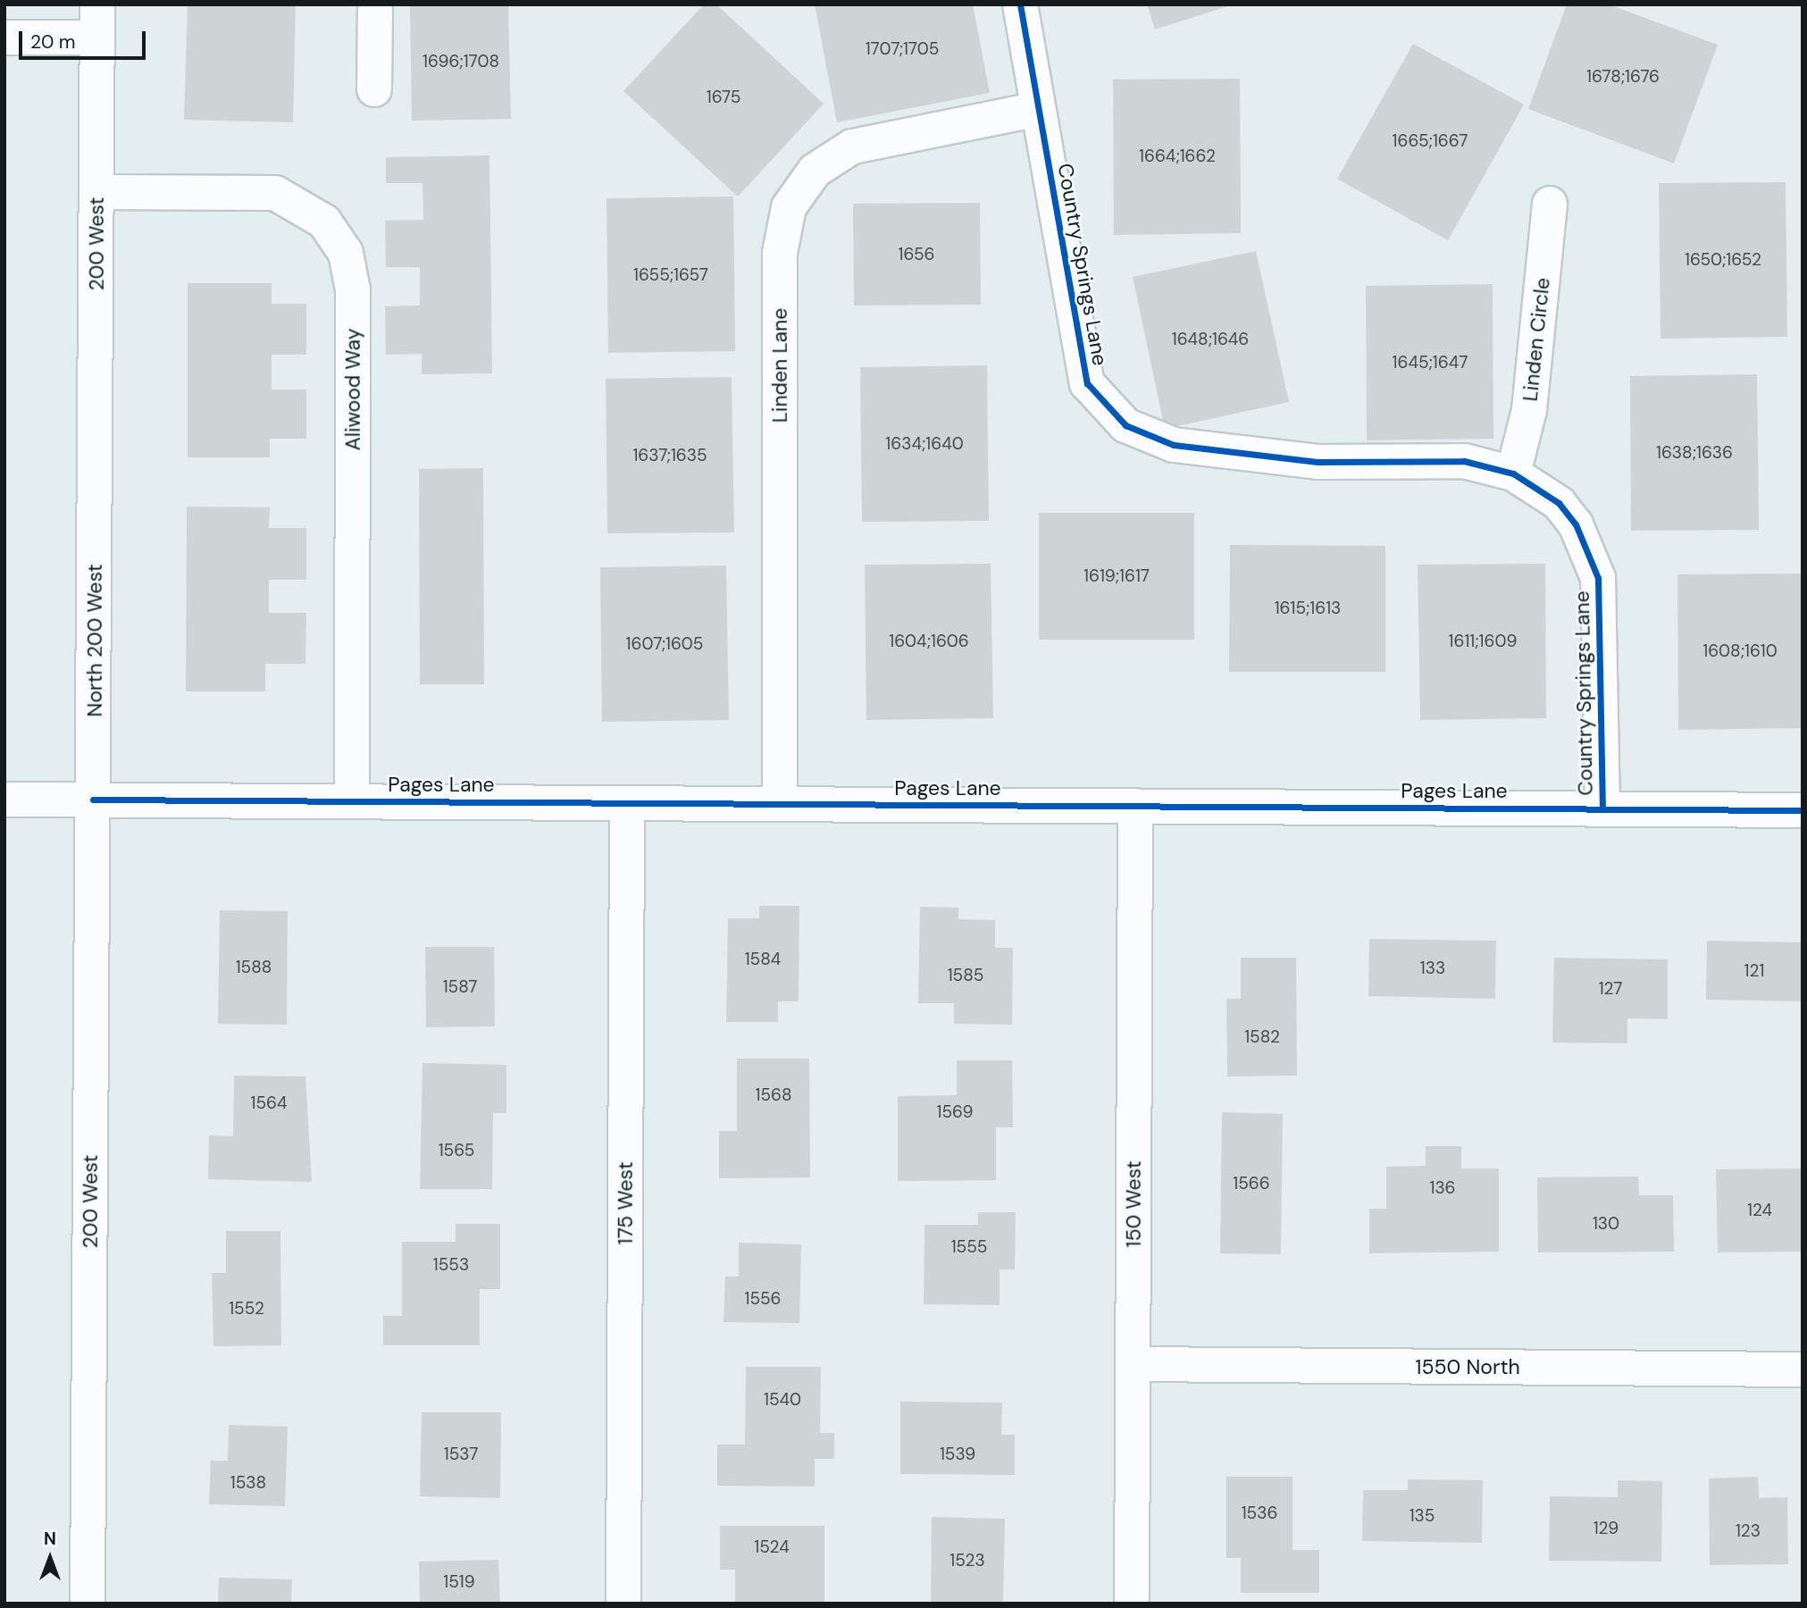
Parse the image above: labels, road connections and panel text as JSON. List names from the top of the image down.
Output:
{
  "streets": {
    "street": [
      "200 West",
      "Country Springs Lane",
      "Linden Circle",
      "Linden Lane",
      "Aliwood Way",
      "North 200 West",
      "Pages Lane",
      "175 West",
      "150 West",
      "1550 North"
    ]
  },
  "crossings": [
    ["200 West", "Aliwood Way"],
    ["200 West", "North 200 West"],
    ["200 West", "Pages Lane"],
    ["Country Springs Lane", "Linden Circle"],
    ["Country Springs Lane", "Linden Lane"],
    ["Country Springs Lane", "Pages Lane"],
    ["Linden Lane", "Pages Lane"],
    ["Aliwood Way", "Pages Lane"],
    ["North 200 West", "Pages Lane"],
    ["Pages Lane", "175 West"],
    ["Pages Lane", "150 West"],
    ["150 West", "1550 North"]
  ],
  "house_numbers": [
    "1707;1705",
    "1696;1708",
    "1678;1676",
    "1675",
    "1665;1667",
    "1664;1662",
    "1656",
    "1650;1652",
    "1655;1657",
    "1648;1646",
    "1645;1647",
    "1634;1640",
    "1638;1636",
    "1637;1635",
    "1619;1617",
    "1615;1613",
    "1604;1606",
    "1611;1609",
    "1607;1605",
    "1608;1610",
    "1584",
    "1588",
    "133",
    "121",
    "1585",
    "1587",
    "127",
    "1582",
    "1568",
    "1564",
    "1569",
    "1565",
    "1566",
    "136",
    "124",
    "130",
    "1555",
    "1553",
    "1556",
    "1552",
    "1540",
    "1537",
    "1539",
    "1538",
    "1536",
    "135",
    "129",
    "123",
    "1524",
    "1523",
    "1519"
  ],
  "scale_bar": "20 m",
  "north": "top"
}
